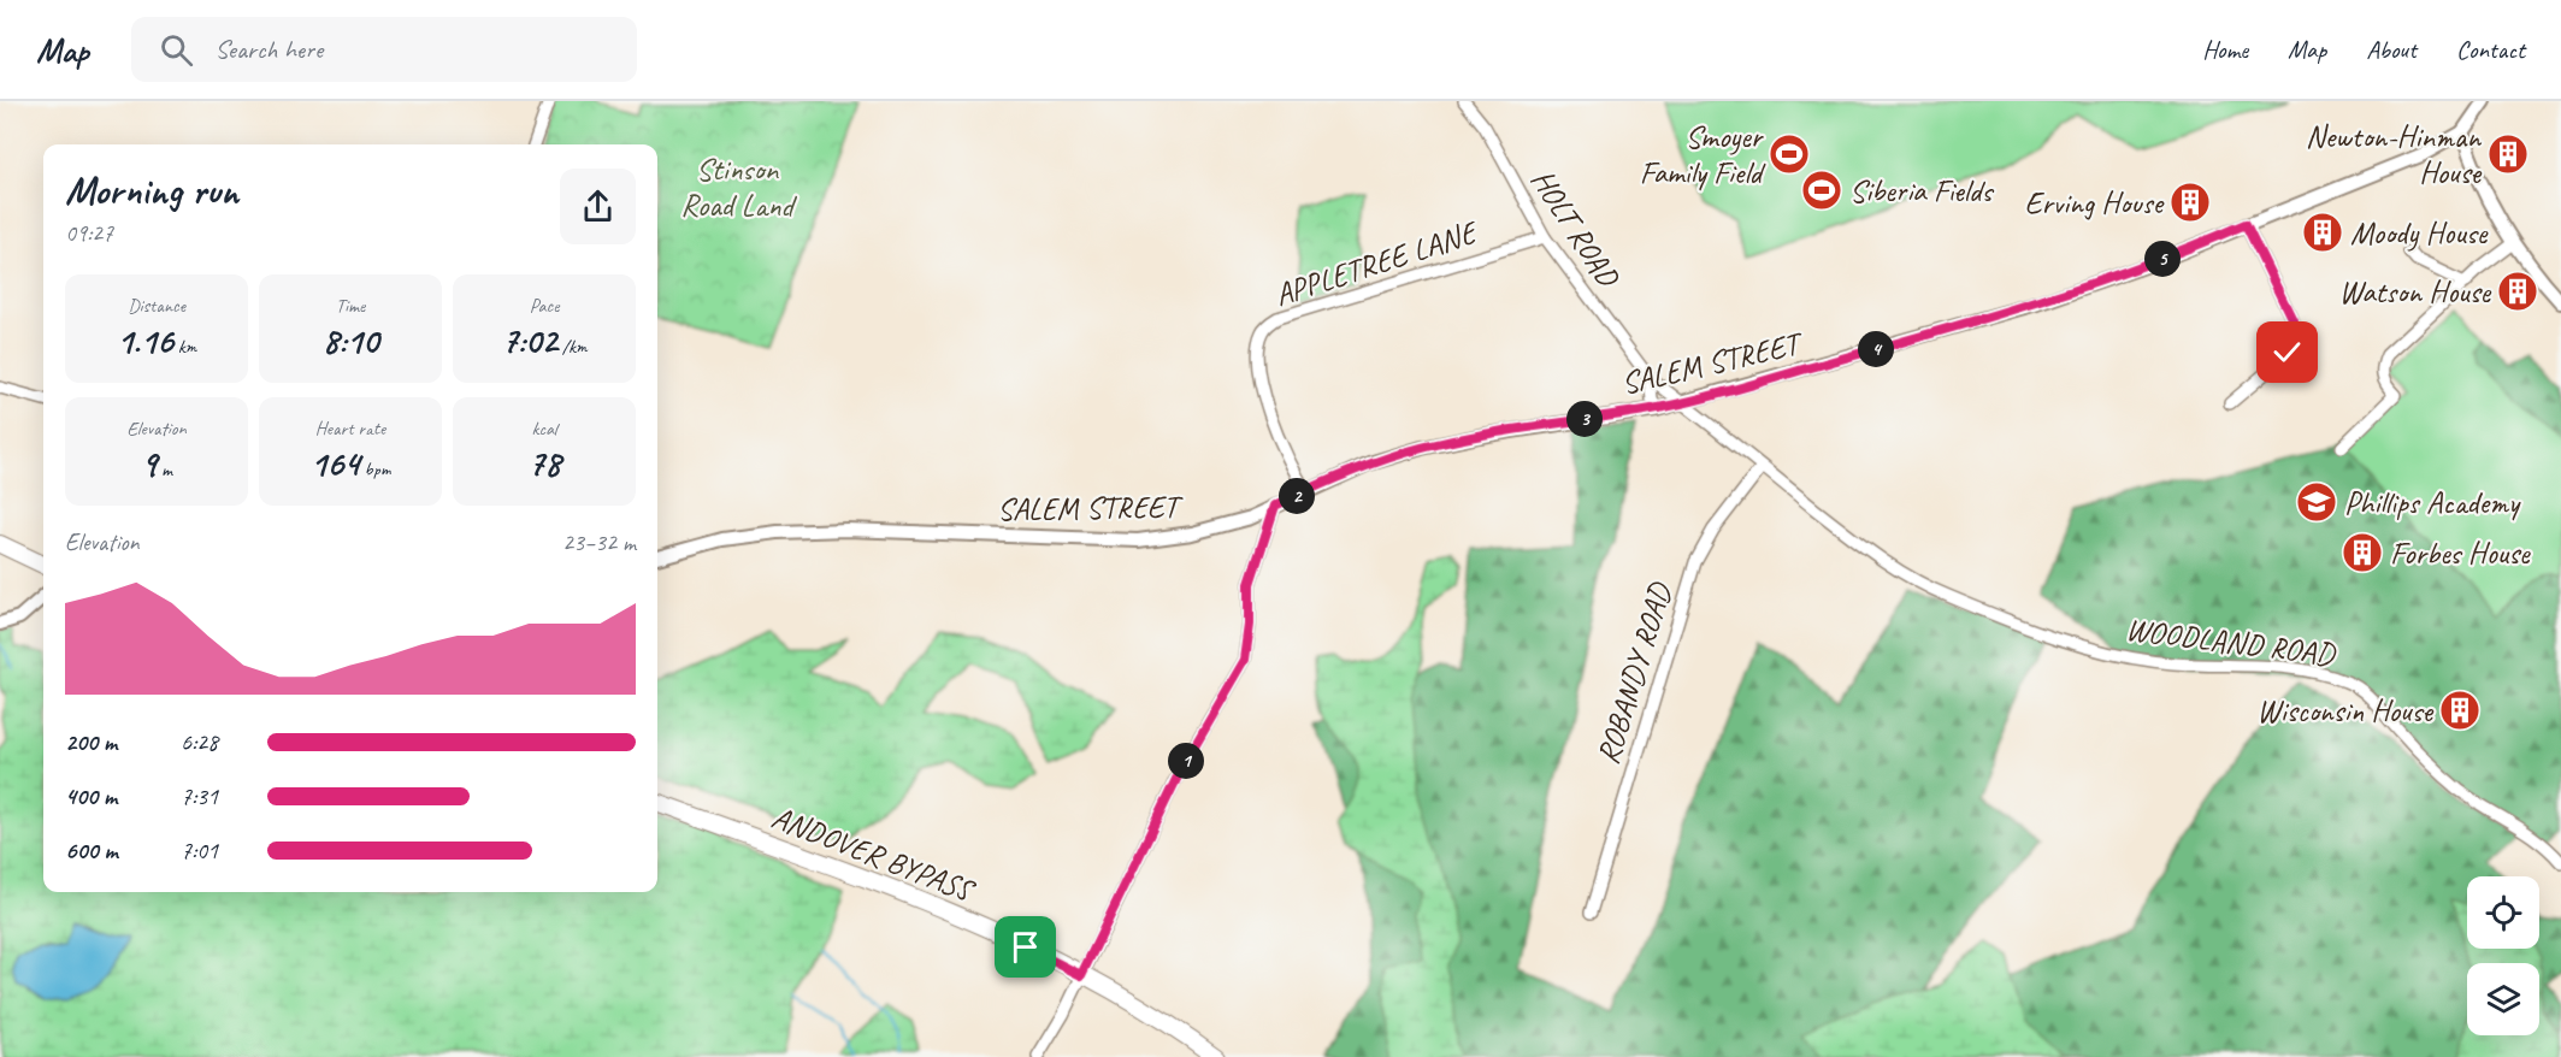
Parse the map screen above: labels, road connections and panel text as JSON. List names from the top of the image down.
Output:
{
  "streets": {
    "main road": ["ANDOVER BYPASS"],
    "street": [
      "HOLT ROAD",
      "APPLETREE LANE",
      "SALEM STREET",
      "WOODLAND ROAD",
      "ROBANDY ROAD"
    ]
  },
  "crossings": [
    ["HOLT ROAD", "APPLETREE LANE"],
    ["HOLT ROAD", "SALEM STREET"],
    ["HOLT ROAD", "WOODLAND ROAD"],
    ["APPLETREE LANE", "SALEM STREET"],
    ["SALEM STREET", "WOODLAND ROAD"],
    ["WOODLAND ROAD", "ROBANDY ROAD"]
  ],
  "parks": ["Stinson Road Land"],
  "places": {
    "sports": ["Smoyer Family Field", "Siberia Fields"],
    "building": [
      "Newton-Hinman House",
      "Erving House",
      "Moody House",
      "Watson House",
      "Forbes House",
      "Wisconsin House"
    ],
    "school or university": ["Phillips Academy"]
  },
  "page": {
    "header": "Map",
    "search": "Search here",
    "nav": [
      "Home",
      "Map",
      "About",
      "Contact"
    ],
    "heading": ["Morning run", "09:27"],
    "pins": [
      "5",
      "4",
      "3",
      "2",
      "1"
    ],
    "stats": [
      ["Distance", "1.16 km"],
      ["Time", "8:10"],
      ["Pace", "7:02 /km"],
      ["Elevation", "9 m"],
      ["Heart rate", "164 bpm"],
      ["kcal", "78"]
    ],
    "chart": ["Elevation", "23–32 m"],
    "list": [
      {
        "name": "200 m",
        "note": "6:28"
      },
      {
        "name": "400 m",
        "note": "7:31"
      },
      {
        "name": "600 m",
        "note": "7:01"
      }
    ]
  }
}
